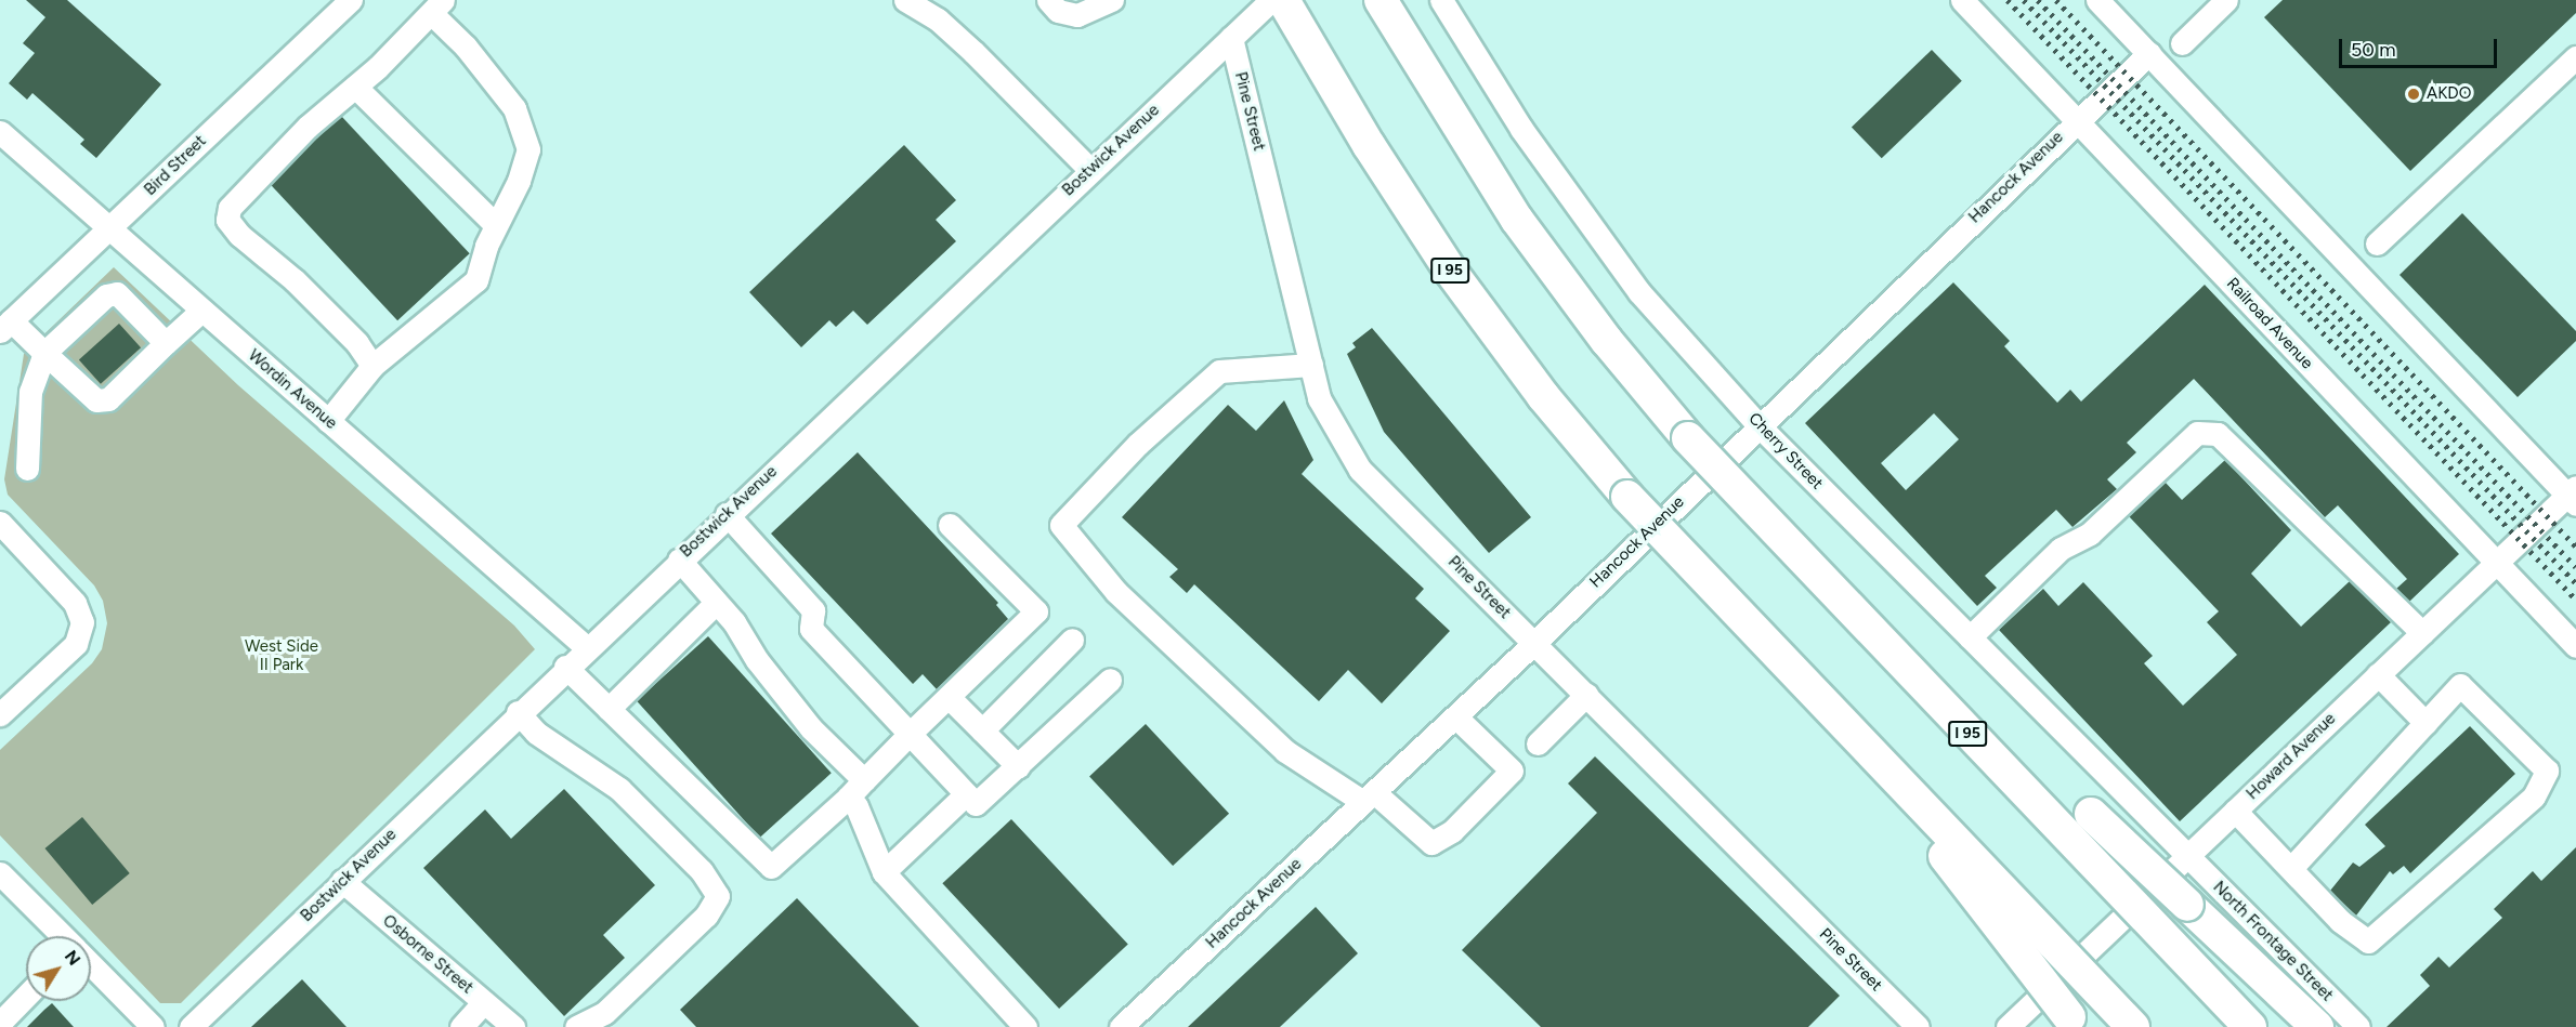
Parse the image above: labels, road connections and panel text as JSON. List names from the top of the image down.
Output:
{
  "streets": {
    "highway": ["I 95"],
    "street": [
      "Pine Street",
      "Bostwick Avenue",
      "Bird Street",
      "Hancock Avenue",
      "Railroad Avenue",
      "Wordin Avenue",
      "Cherry Street",
      "Howard Avenue",
      "North Frontage Street",
      "Osborne Street"
    ]
  },
  "crossings": [
    ["Pine Street", "Bostwick Avenue"],
    ["Pine Street", "Hancock Avenue"],
    ["Bostwick Avenue", "Wordin Avenue"],
    ["Bostwick Avenue", "Osborne Street"],
    ["Bird Street", "Wordin Avenue"],
    ["Hancock Avenue", "Railroad Avenue"],
    ["Hancock Avenue", "Cherry Street"],
    ["Railroad Avenue", "Howard Avenue"],
    ["Cherry Street", "Howard Avenue"],
    ["Cherry Street", "North Frontage Street"],
    ["Howard Avenue", "North Frontage Street"]
  ],
  "parks": ["West Side II Park"],
  "places": ["AKDO"],
  "scale_bar": "50 m",
  "north": "top right"
}
